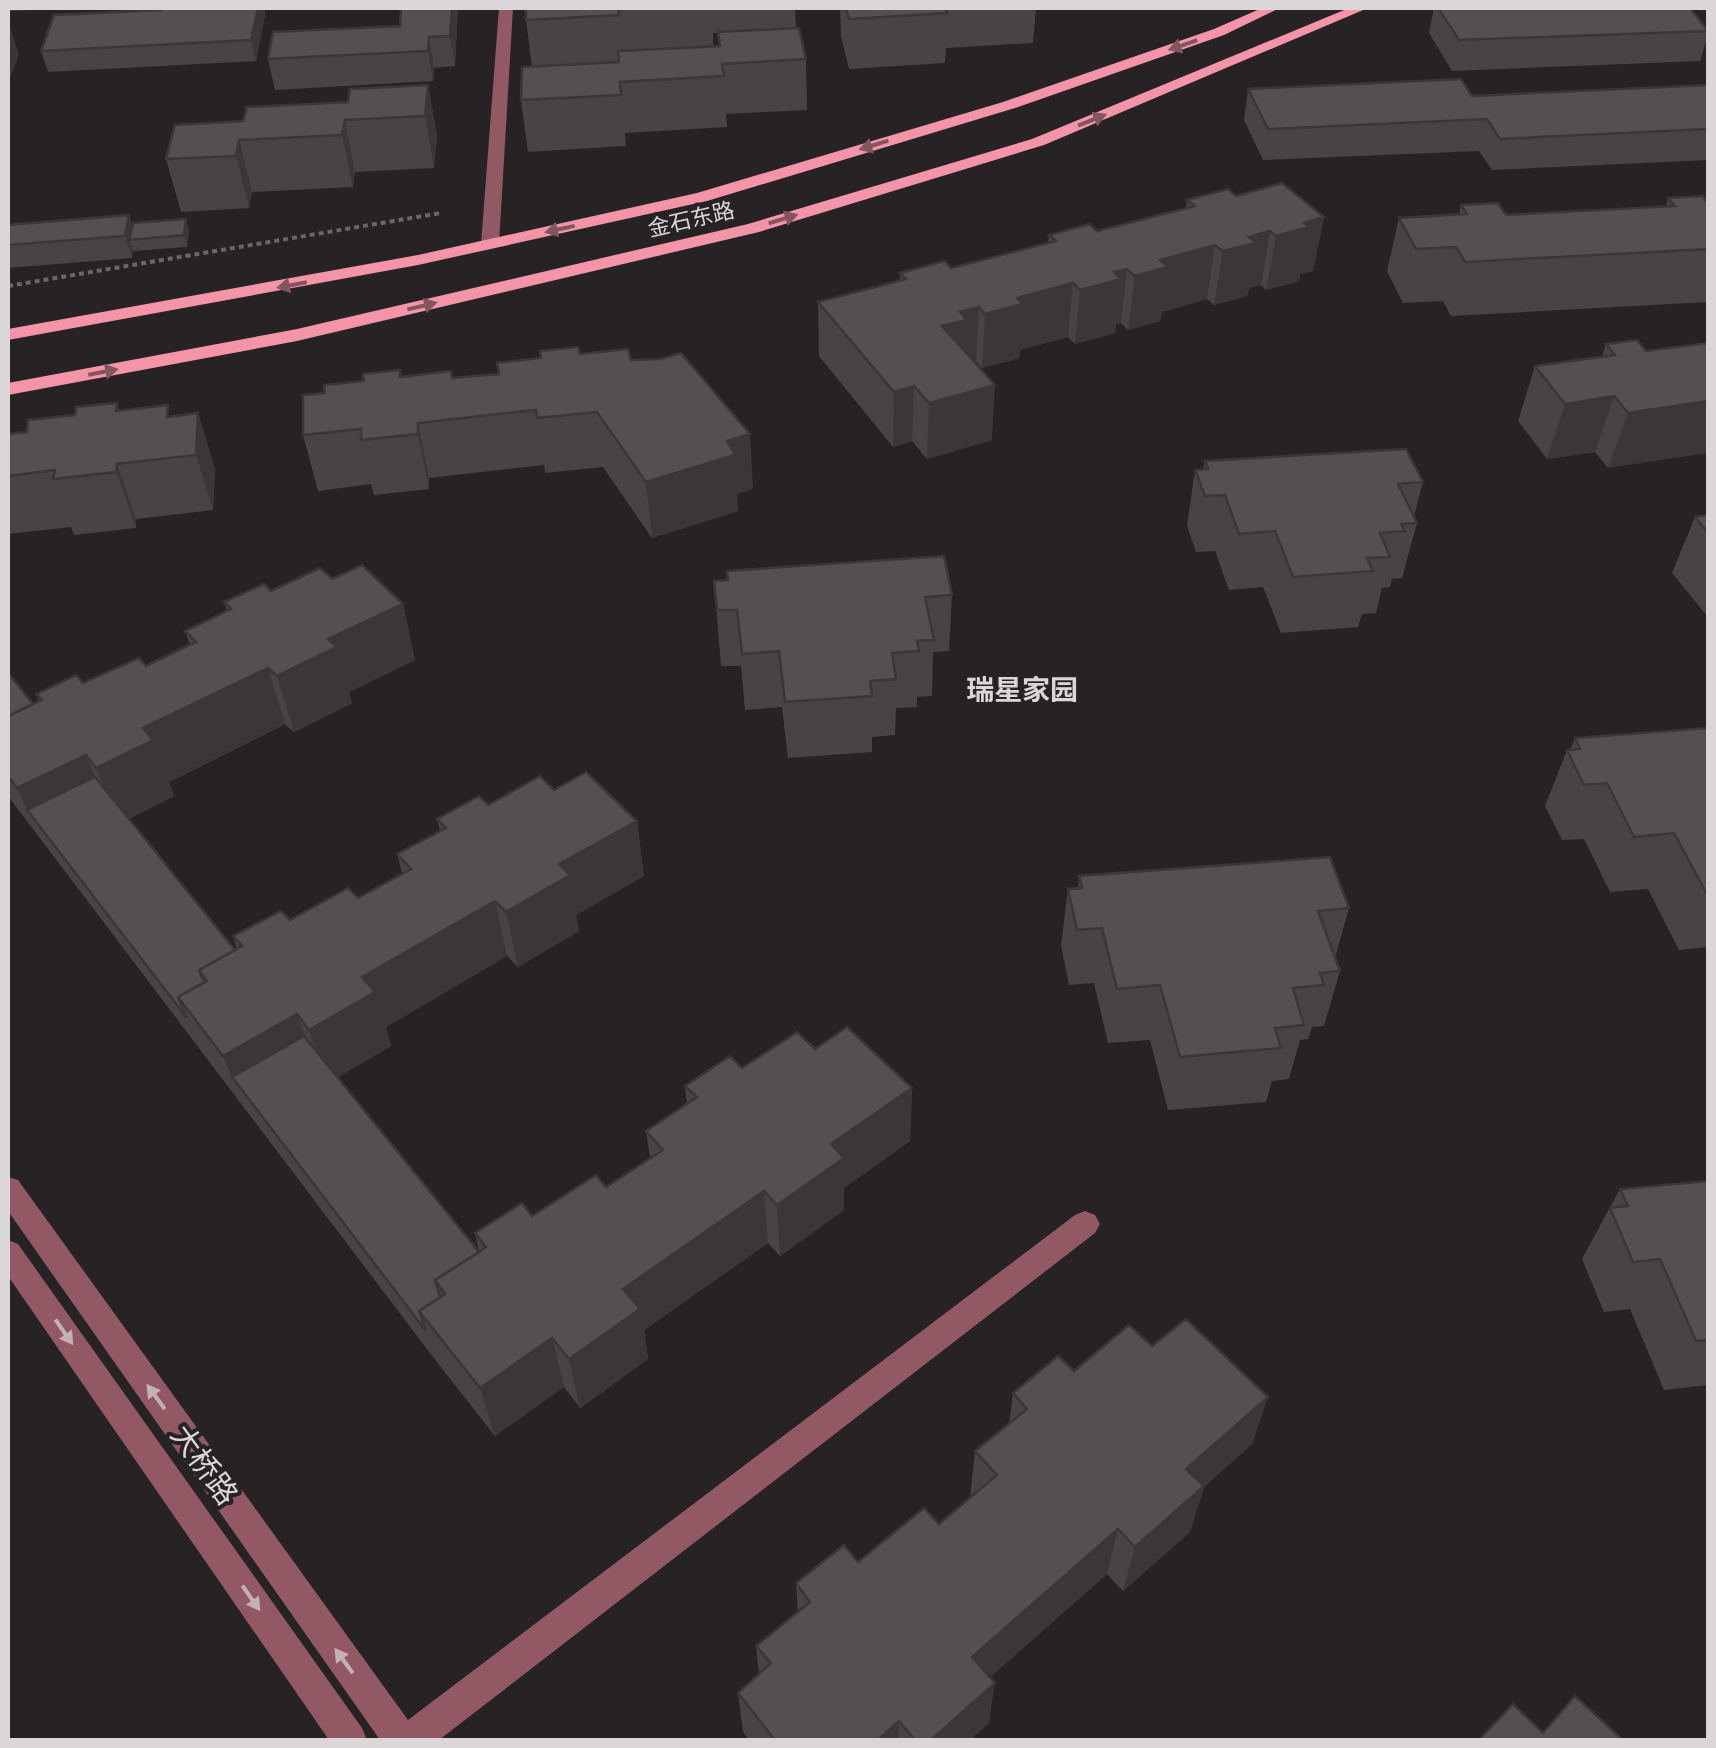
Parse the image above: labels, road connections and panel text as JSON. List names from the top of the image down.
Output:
{
  "streets": {
    "main road": ["金石东路"],
    "street": ["大桥路"]
  },
  "districts": ["瑞星家园"]
}
